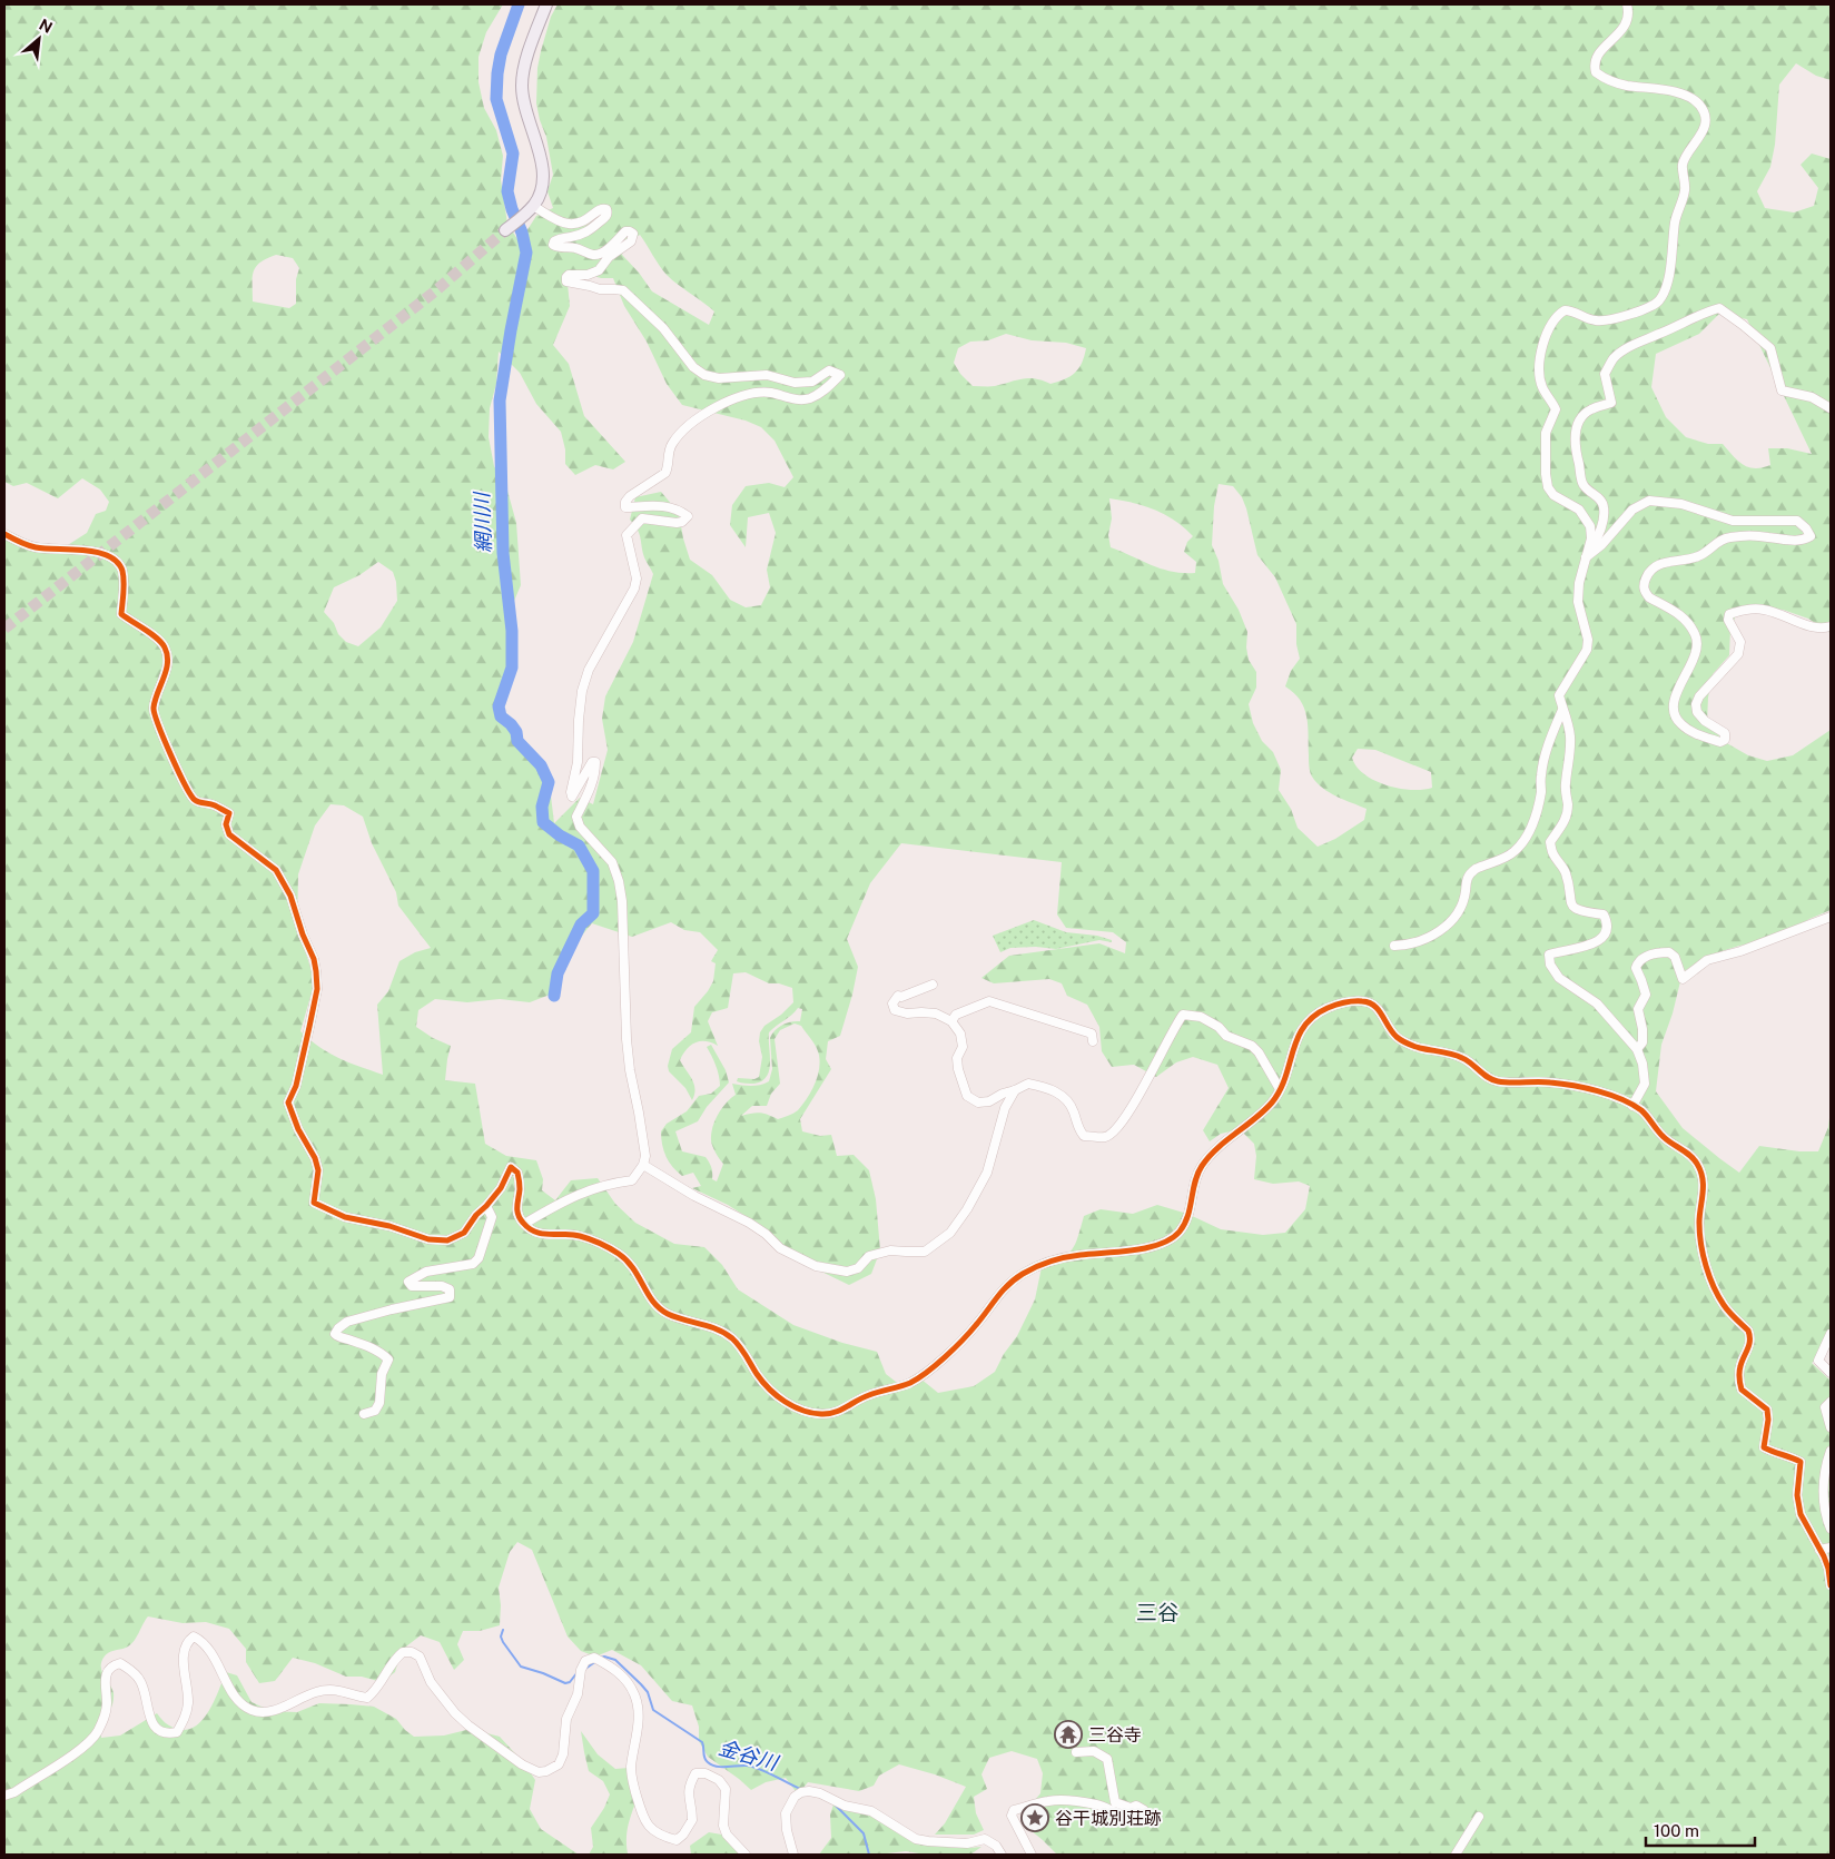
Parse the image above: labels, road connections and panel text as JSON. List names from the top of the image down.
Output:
{
  "districts": ["三谷"],
  "water": ["網川川", "金谷川"],
  "places": {
    "temple": ["三谷寺"],
    "place": ["谷干城別荘跡"]
  },
  "scale_bar": "100 m",
  "north": "top right"
}
